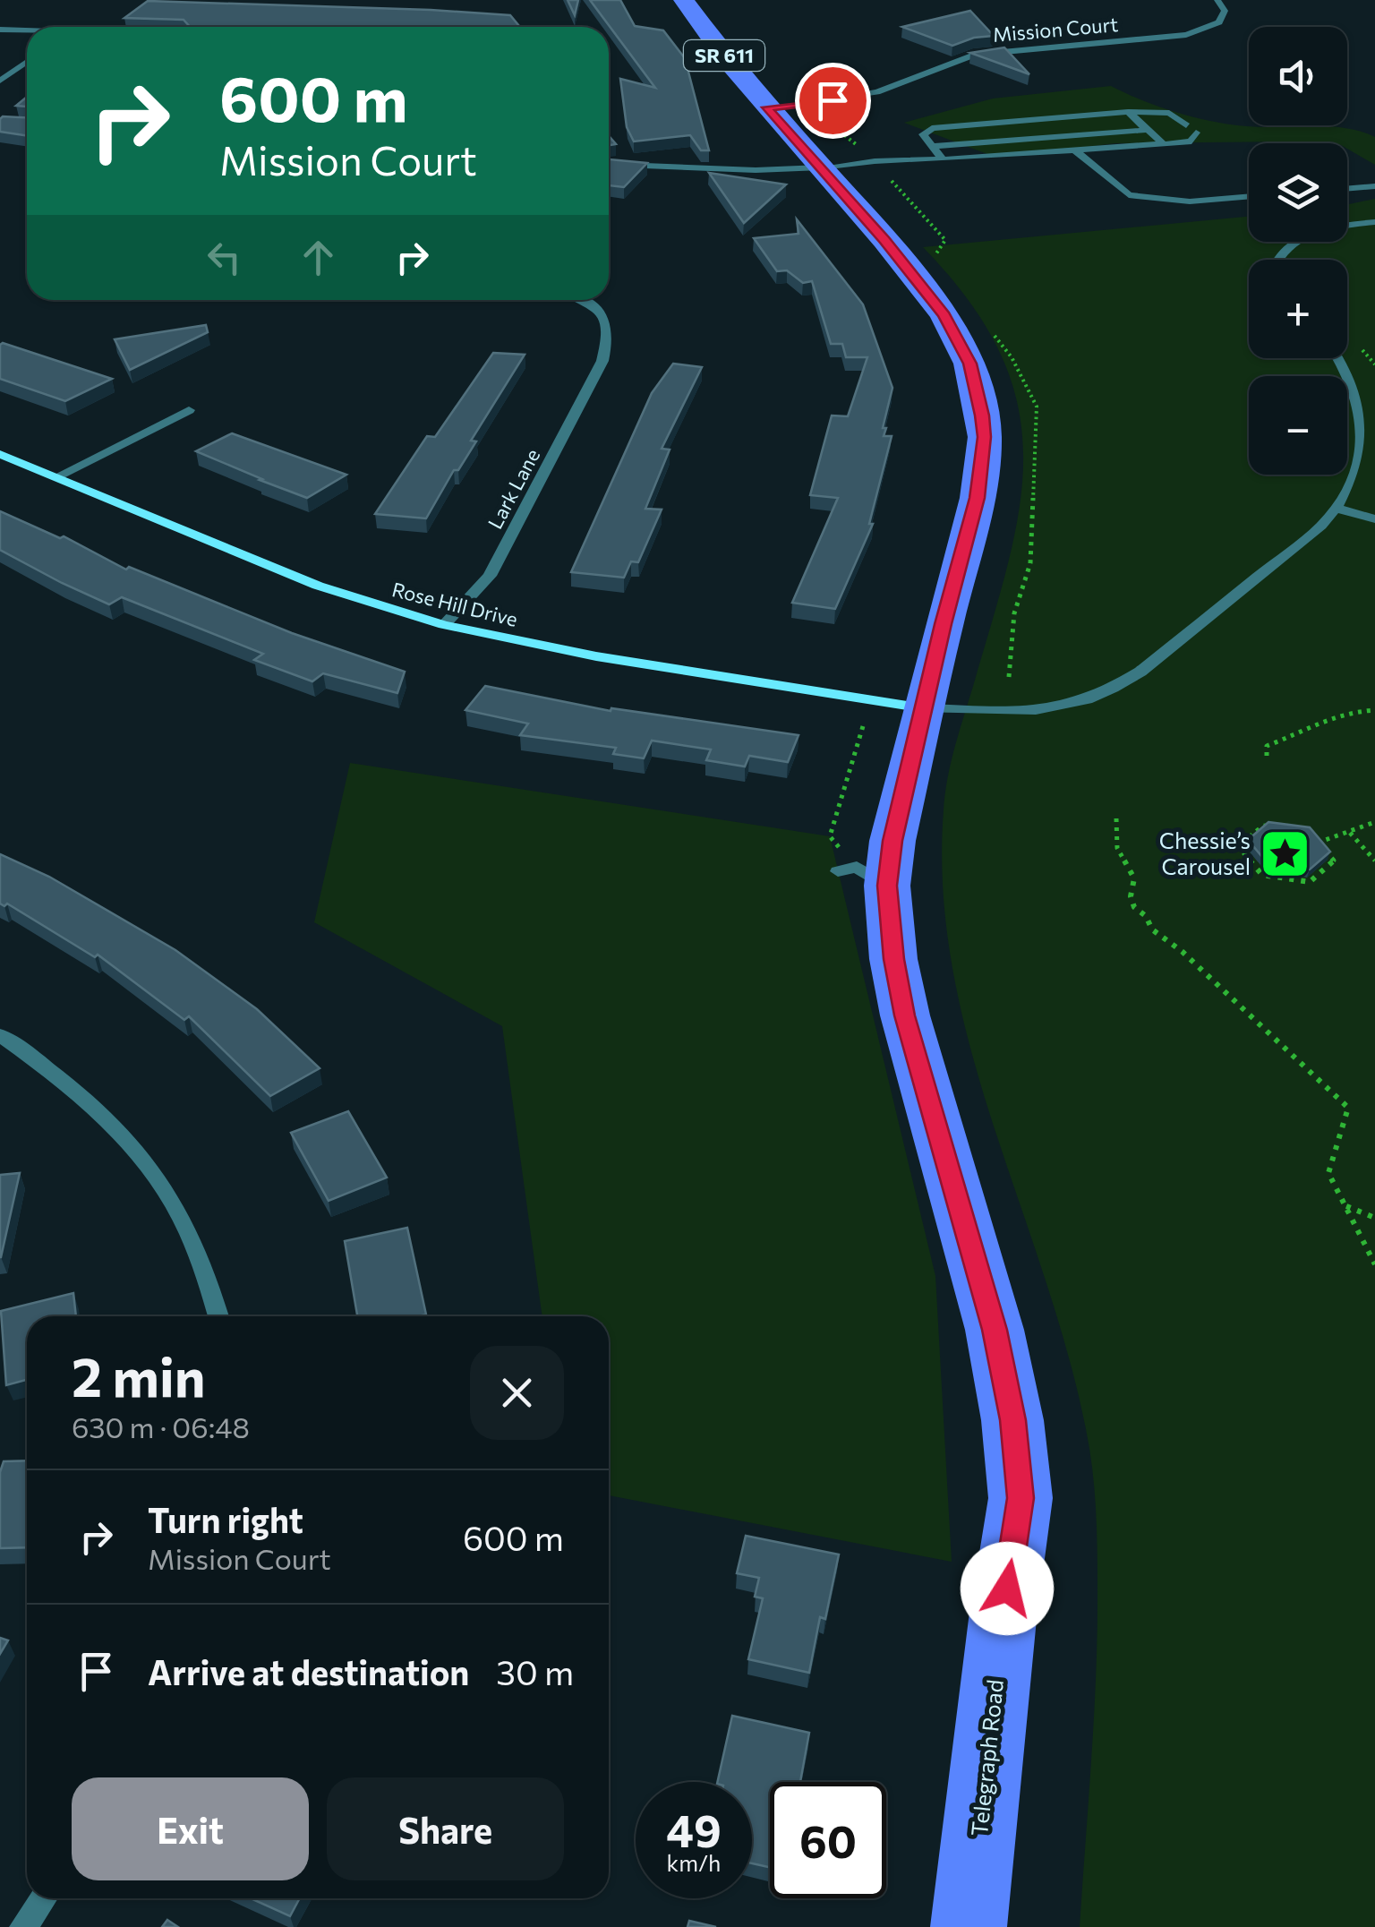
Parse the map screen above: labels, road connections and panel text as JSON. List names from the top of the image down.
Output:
{
  "streets": {
    "main road": ["SR 611", "Telegraph Road"],
    "street": ["Mission Court", "Lark Lane", "Rose Hill Drive"]
  },
  "crossings": [
    ["Mission Court", "Telegraph Road"],
    ["Lark Lane", "Rose Hill Drive"],
    ["Rose Hill Drive", "Telegraph Road"]
  ],
  "places": {
    "place": ["Chessie’s Carousel"]
  },
  "page": {
    "map_buttons": ["+", "−"],
    "turn": ["600 m", "Mission Court"],
    "heading": ["2 min", "630 m · 06:48"],
    "list": [
      {
        "name": "Turn right",
        "note": "Mission Court",
        "value": "600 m"
      },
      {
        "name": "Arrive at destination",
        "value": "30 m"
      }
    ],
    "buttons": ["Exit", "Share"],
    "speed": "49 km/h",
    "limit": "60"
  }
}
